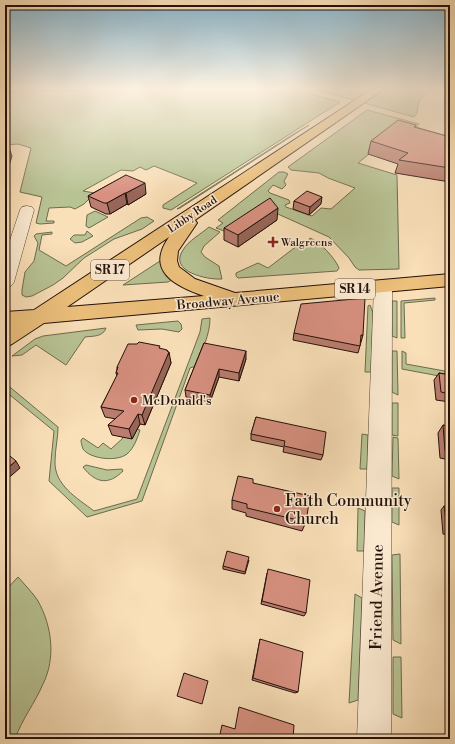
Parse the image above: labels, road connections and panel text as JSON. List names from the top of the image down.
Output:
{
  "streets": {
    "main road": [
      "Libby Road",
      "SR 17",
      "SR 14",
      "Broadway Avenue"
    ],
    "street": ["Friend Avenue"]
  },
  "crossings": [
    ["Libby Road", "Broadway Avenue"],
    ["Broadway Avenue", "Friend Avenue"]
  ],
  "places": {
    "health": ["Walgreens"],
    "other": ["McDonald's", "Faith Community Church"]
  }
}
